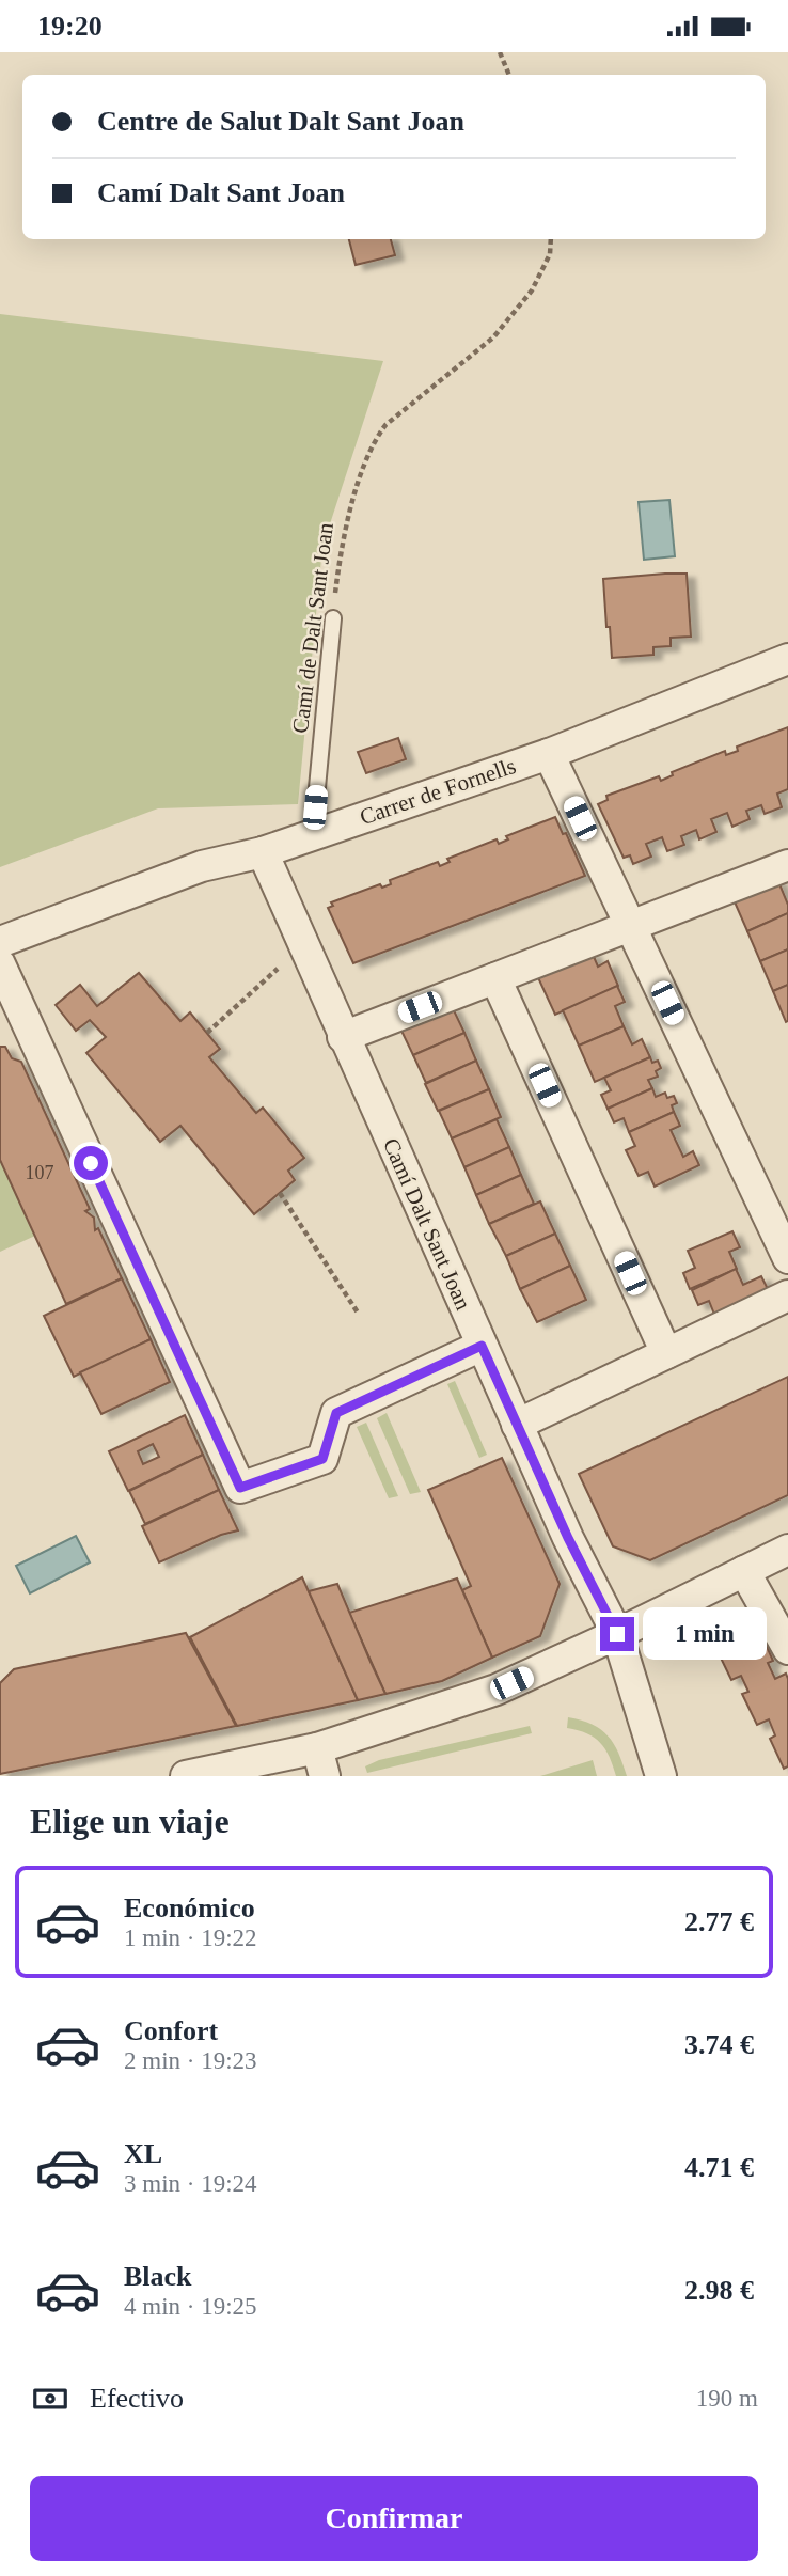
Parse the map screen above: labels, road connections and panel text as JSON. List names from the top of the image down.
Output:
{
  "streets": {
    "street": ["Carrer de Fornells", "Camí Dalt Sant Joan"],
    "lane": ["Camí de Dalt Sant Joan"]
  },
  "crossings": [
    ["Camí de Dalt Sant Joan", "Carrer de Fornells"],
    ["Carrer de Fornells", "Camí Dalt Sant Joan"]
  ],
  "house_numbers": ["107"],
  "page": {
    "status": "19:20",
    "banner": ["Centre de Salut Dalt Sant Joan", "Camí Dalt Sant Joan"],
    "bubble": "1 min",
    "heading": "Elige un viaje",
    "list": [
      {
        "name": "Económico",
        "note": "1 min · 19:22",
        "value": "2.77 €"
      },
      {
        "name": "Confort",
        "note": "2 min · 19:23",
        "value": "3.74 €"
      },
      {
        "name": "XL",
        "note": "3 min · 19:24",
        "value": "4.71 €"
      },
      {
        "name": "Black",
        "note": "4 min · 19:25",
        "value": "2.98 €"
      }
    ],
    "pay": ["Efectivo", "190 m"],
    "buttons": "Confirmar"
  }
}
